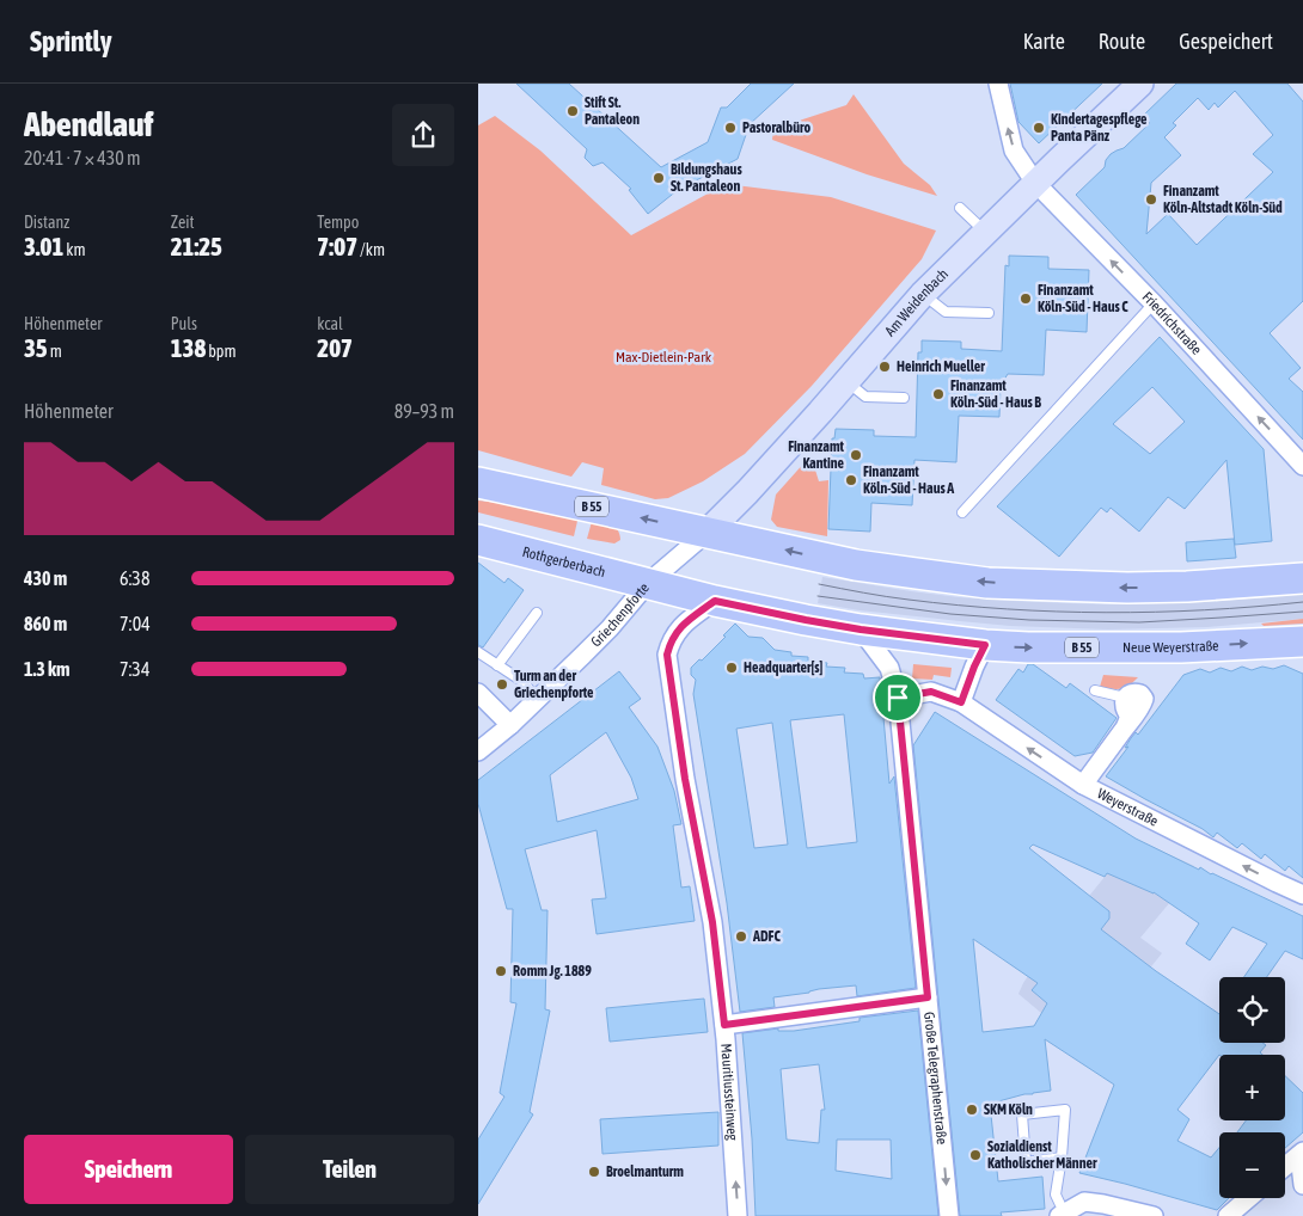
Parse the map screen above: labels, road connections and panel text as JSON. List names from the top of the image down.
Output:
{
  "streets": {
    "main road": ["B 55", "Rothgerberbach", "Neue Weyerstraße"],
    "street": [
      "Am Weidenbach",
      "Friedrichstraße",
      "Griechenpforte",
      "Weyerstraße",
      "Große Telegraphenstraße",
      "Mauritiussteinweg"
    ]
  },
  "crossings": [
    ["Am Weidenbach", "Friedrichstraße"],
    ["Am Weidenbach", "B 55"],
    ["Am Weidenbach", "Griechenpforte"],
    ["B 55", "Griechenpforte"],
    ["Rothgerberbach", "Griechenpforte"],
    ["Rothgerberbach", "Neue Weyerstraße"],
    ["Griechenpforte", "Neue Weyerstraße"],
    ["Neue Weyerstraße", "Große Telegraphenstraße"],
    ["Neue Weyerstraße", "Mauritiussteinweg"],
    ["Weyerstraße", "Große Telegraphenstraße"]
  ],
  "one_way": ["Friedrichstraße", "Weyerstraße", "Große Telegraphenstraße"],
  "parks": ["Max-Dietlein-Park"],
  "places": [
    "Stift St. Pantaleon",
    "Pastoralbüro",
    "Kindertagespflege Panta Pänz",
    "Bildungshaus St. Pantaleon",
    "Finanzamt Köln-Altstadt Köln-Süd",
    "Finanzamt Köln-Süd - Haus C",
    "Heinrich Mueller",
    "Finanzamt Köln-Süd - Haus B",
    "Finanzamt Kantine",
    "Finanzamt Köln-Süd - Haus A",
    "Headquarter[s]",
    "Turm an der Griechenpforte",
    "ADFC",
    "Romm Jg. 1889",
    "SKM Köln",
    "Sozialdienst Katholischer Männer",
    "Broelmanturm"
  ],
  "page": {
    "header": "Sprintly",
    "nav": ["Karte", "Route", "Gespeichert"],
    "heading": ["Abendlauf", "20:41 · 7 × 430 m"],
    "stats": [
      ["Distanz", "3.01 km"],
      ["Zeit", "21:25"],
      ["Tempo", "7:07 /km"],
      ["Höhenmeter", "35 m"],
      ["Puls", "138 bpm"],
      ["kcal", "207"]
    ],
    "chart": ["Höhenmeter", "89–93 m"],
    "list": [
      {
        "name": "430 m",
        "note": "6:38"
      },
      {
        "name": "860 m",
        "note": "7:04"
      },
      {
        "name": "1.3 km",
        "note": "7:34"
      }
    ],
    "map_buttons": ["+", "−"],
    "buttons": ["Speichern", "Teilen"]
  }
}
